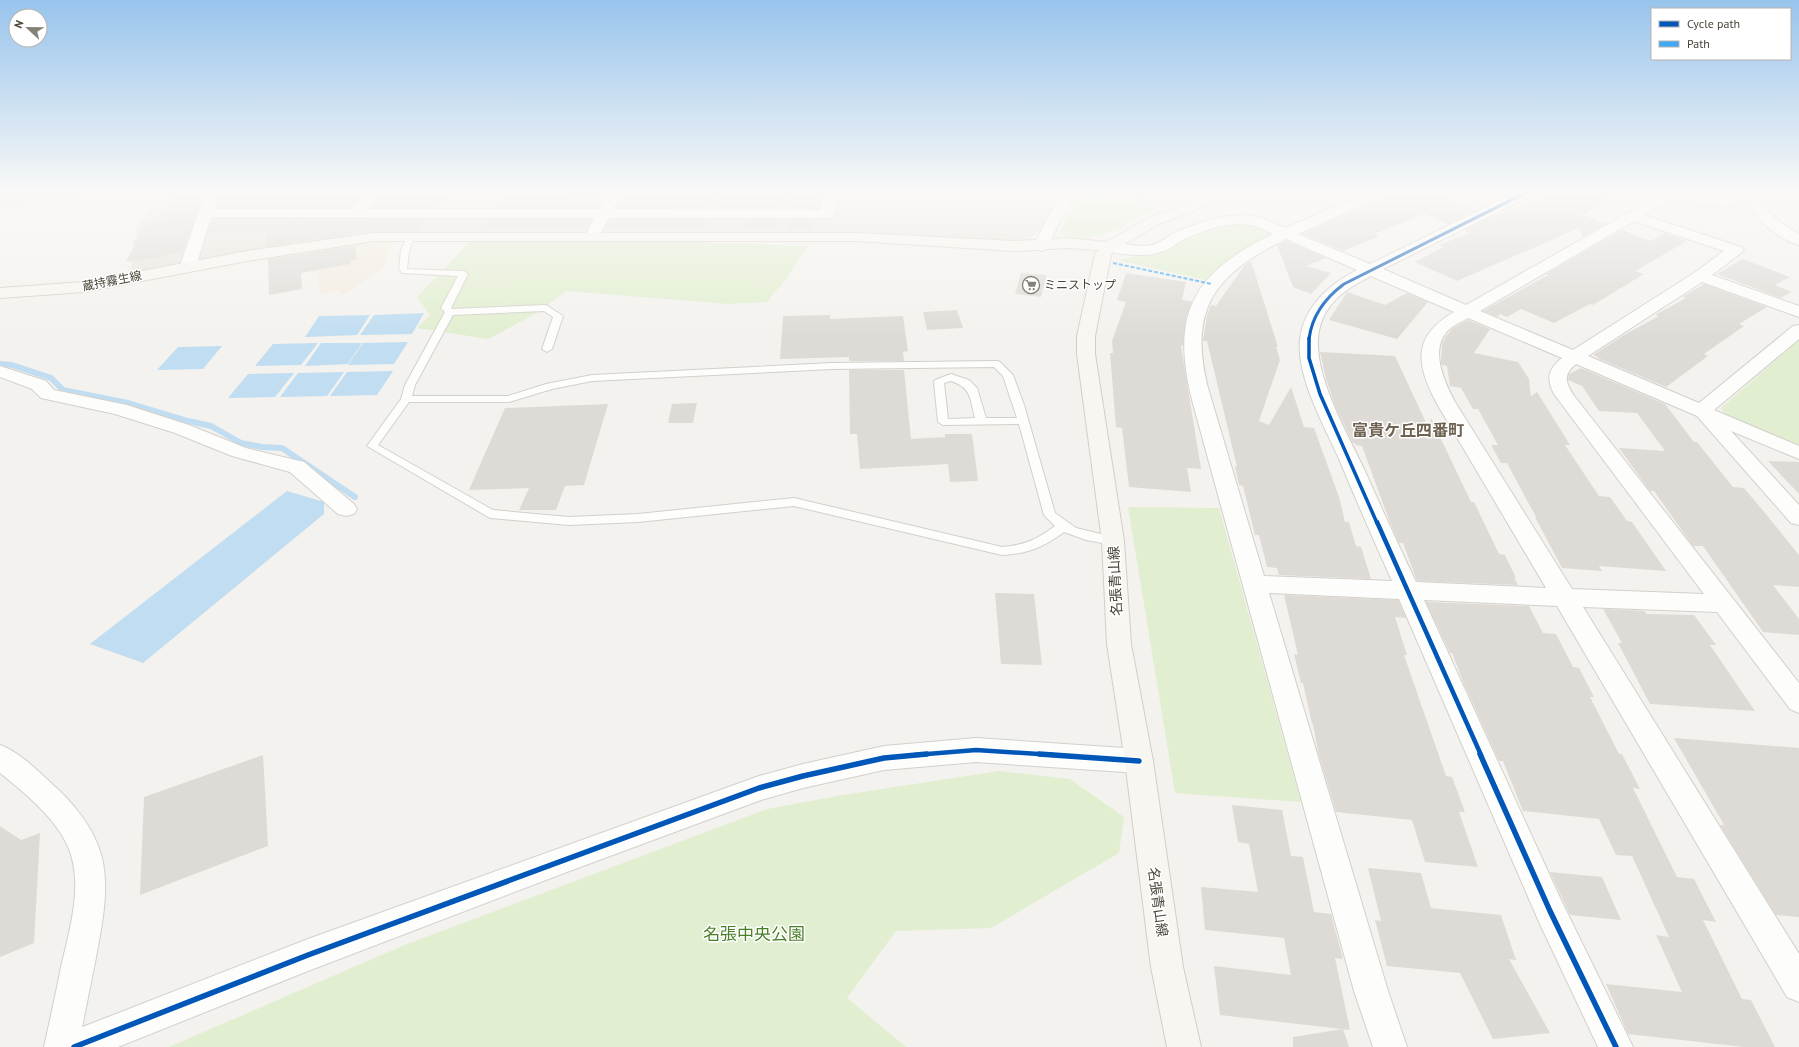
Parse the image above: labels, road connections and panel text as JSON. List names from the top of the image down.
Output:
{
  "streets": {
    "main road": ["蔵持霧生線", "名張青山線"]
  },
  "crossings": [
    ["蔵持霧生線", "名張青山線"]
  ],
  "districts": ["富貴ケ丘四番町"],
  "parks": ["名張中央公園"],
  "places": {
    "supermarket": ["ミニストップ"]
  },
  "legend": ["Cycle path", "Path"],
  "north": "left"
}
